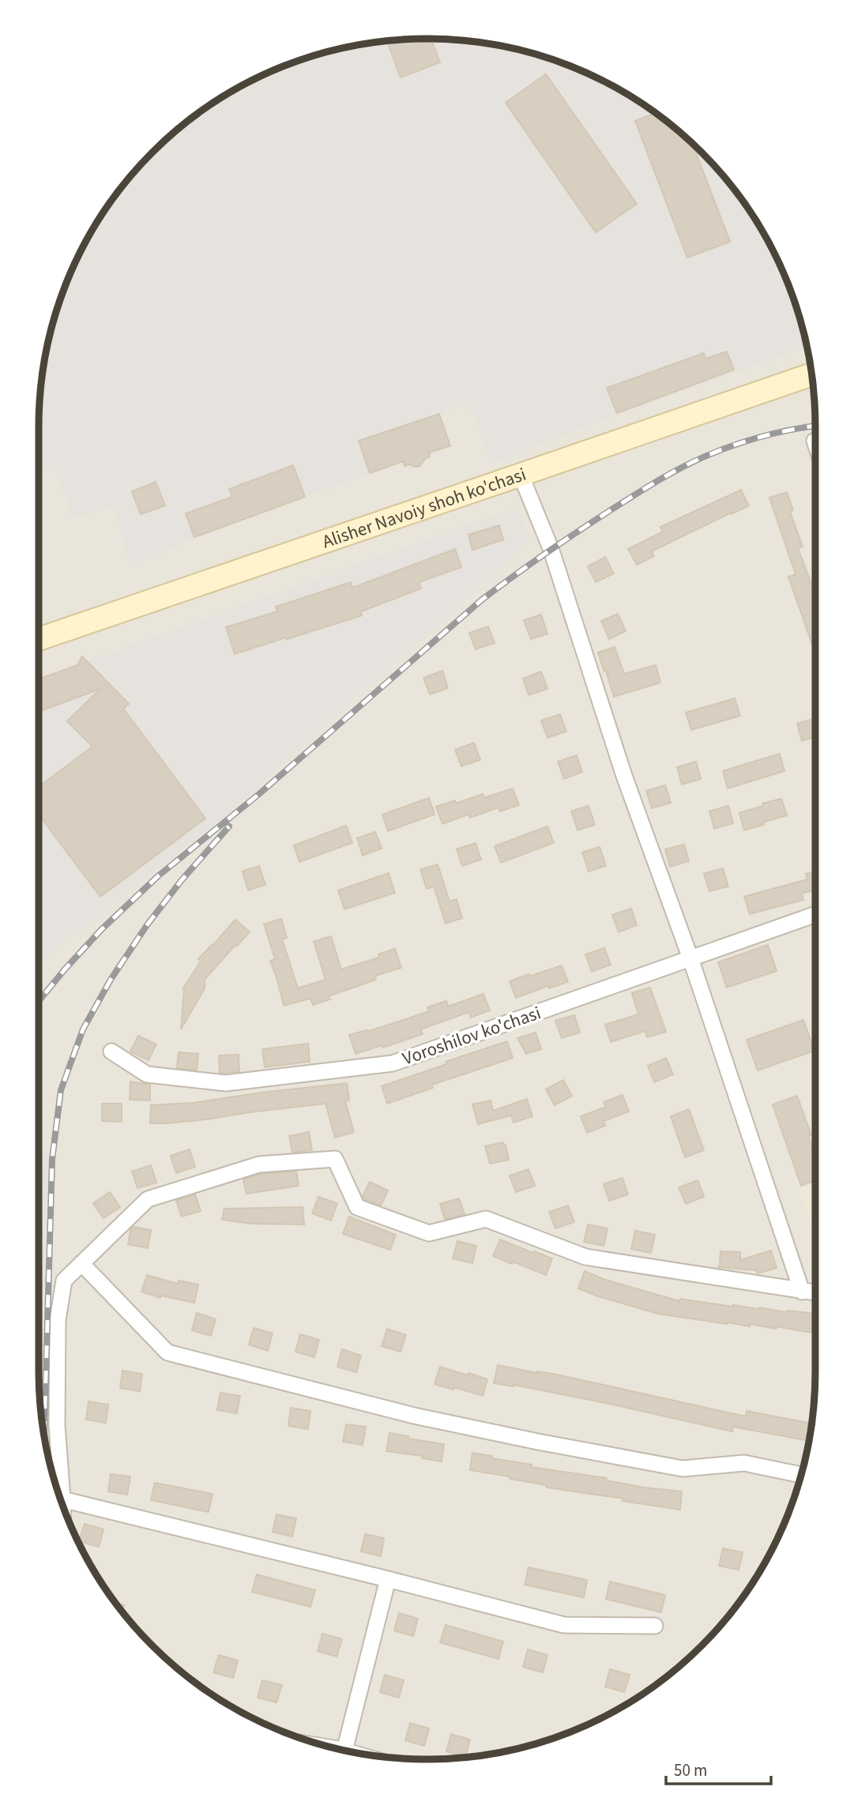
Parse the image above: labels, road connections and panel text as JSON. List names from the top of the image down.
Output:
{
  "streets": {
    "street": ["Alisher Navoiy shoh ko'chasi", "Voroshilov ko'chasi"]
  },
  "scale_bar": "50 m"
}
